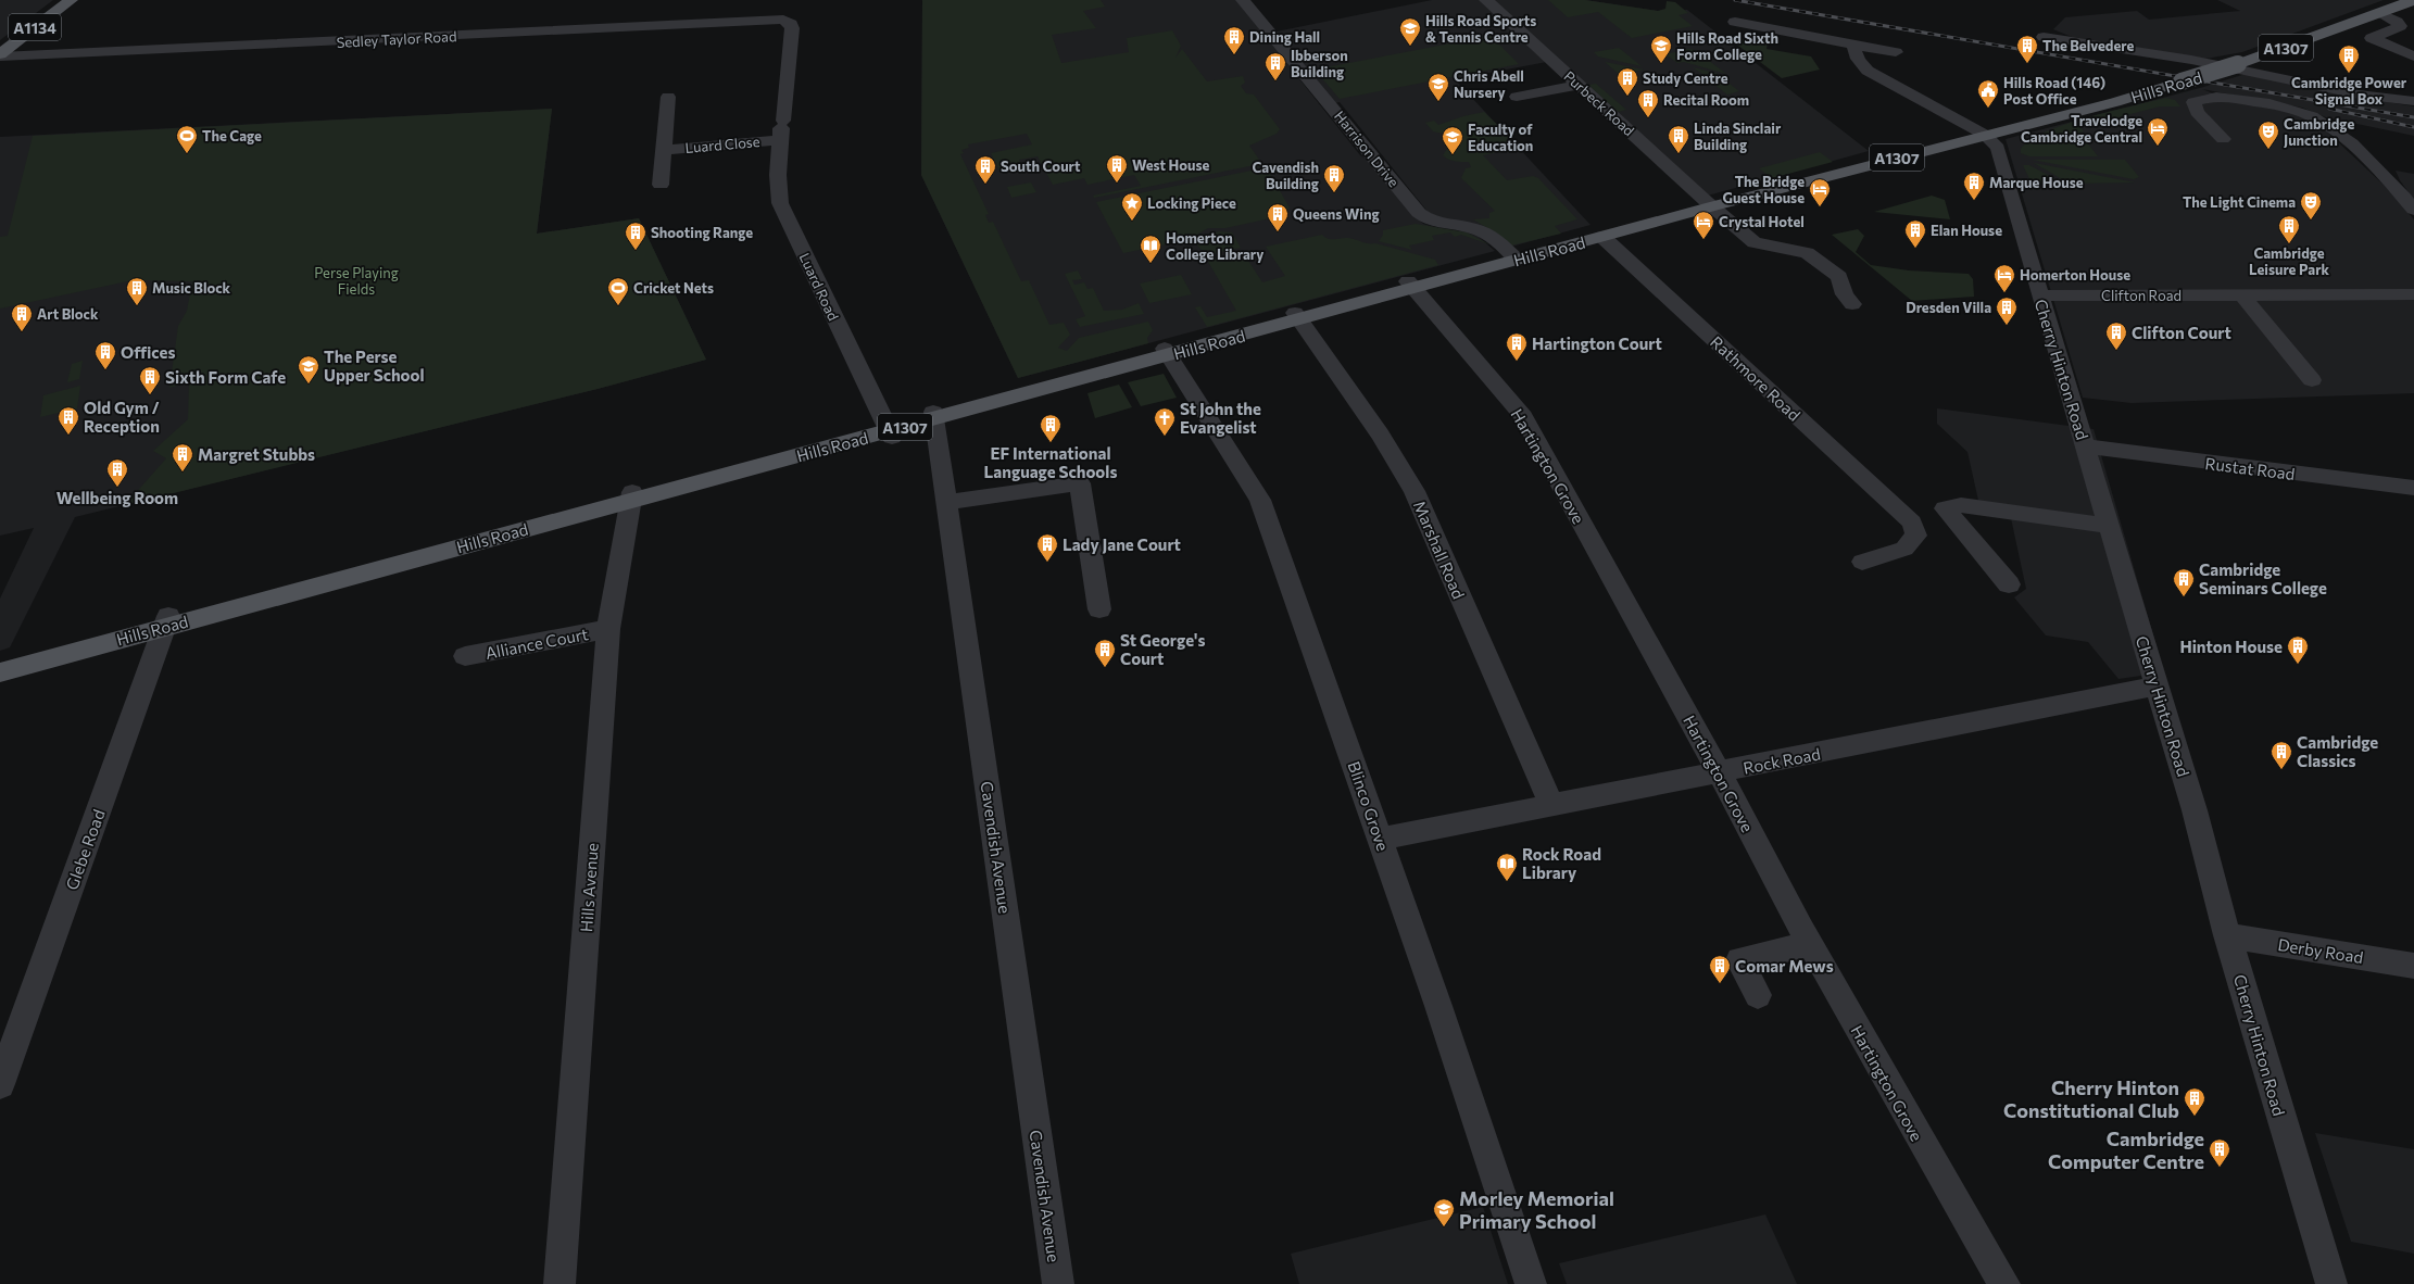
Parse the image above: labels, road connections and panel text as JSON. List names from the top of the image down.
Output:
{
  "streets": {
    "main road": ["A1134", "A1307", "Hills Road"],
    "street": [
      "Sedley Taylor Road",
      "Purbeck Road",
      "Luard Close",
      "Harrison Drive",
      "Luard Road",
      "Clifton Road",
      "Cherry Hinton Road",
      "Rathmore Road",
      "Hartington Grove",
      "Rustat Road",
      "Marshall Road",
      "Alliance Court",
      "Rock Road",
      "Blinco Grove",
      "Cavendish Avenue",
      "Glebe Road",
      "Hills Avenue",
      "Derby Road"
    ]
  },
  "crossings": [
    ["A1134", "Sedley Taylor Road"],
    ["Sedley Taylor Road", "Luard Road"],
    ["Hills Road", "Purbeck Road"],
    ["Hills Road", "Harrison Drive"],
    ["Hills Road", "Luard Road"],
    ["Hills Road", "Cherry Hinton Road"],
    ["Hills Road", "Rathmore Road"],
    ["Hills Road", "Hartington Grove"],
    ["Hills Road", "Marshall Road"],
    ["Hills Road", "Blinco Grove"],
    ["Hills Road", "Cavendish Avenue"],
    ["Hills Road", "Glebe Road"],
    ["Hills Road", "Hills Avenue"],
    ["Luard Close", "Luard Road"],
    ["Clifton Road", "Cherry Hinton Road"],
    ["Cherry Hinton Road", "Rustat Road"],
    ["Cherry Hinton Road", "Rock Road"],
    ["Cherry Hinton Road", "Derby Road"],
    ["Hartington Grove", "Rock Road"],
    ["Marshall Road", "Rock Road"],
    ["Alliance Court", "Hills Avenue"],
    ["Rock Road", "Blinco Grove"]
  ],
  "parks": ["Perse Playing Fields"],
  "places": {
    "school or university": [
      "Hills Road Sports & Tennis Centre",
      "Hills Road Sixth Form College",
      "Chris Abell Nursery",
      "Faculty of Education",
      "The Perse Upper School",
      "Morley Memorial Primary School"
    ],
    "building": [
      "Dining Hall",
      "The Belvedere",
      "Cambridge Power Signal Box",
      "Ibberson Building",
      "Study Centre",
      "Recital Room",
      "Linda Sinclair Building",
      "West House",
      "South Court",
      "Cavendish Building",
      "Marque House",
      "Queens Wing",
      "Cambridge Leisure Park",
      "Elan House",
      "Shooting Range",
      "Music Block",
      "Dresden Villa",
      "Art Block",
      "Clifton Court",
      "Hartington Court",
      "Offices",
      "Sixth Form Cafe",
      "Old Gym / Reception",
      "EF International Language Schools",
      "Margret Stubbs",
      "Wellbeing Room",
      "Lady Jane Court",
      "Cambridge Seminars College",
      "Hinton House",
      "St George's Court",
      "Cambridge Classics",
      "Comar Mews",
      "Cherry Hinton Constitutional Club",
      "Cambridge Computer Centre"
    ],
    "public building": ["Hills Road (146) Post Office"],
    "hotel": [
      "Travelodge Cambridge Central",
      "The Bridge Guest House",
      "Crystal Hotel",
      "Homerton House"
    ],
    "theatre": ["Cambridge Junction", "The Light Cinema"],
    "sports": ["The Cage", "Cricket Nets"],
    "place": ["Locking Piece"],
    "library": ["Homerton College Library", "Rock Road Library"],
    "church": ["St John the Evangelist"]
  }
}
